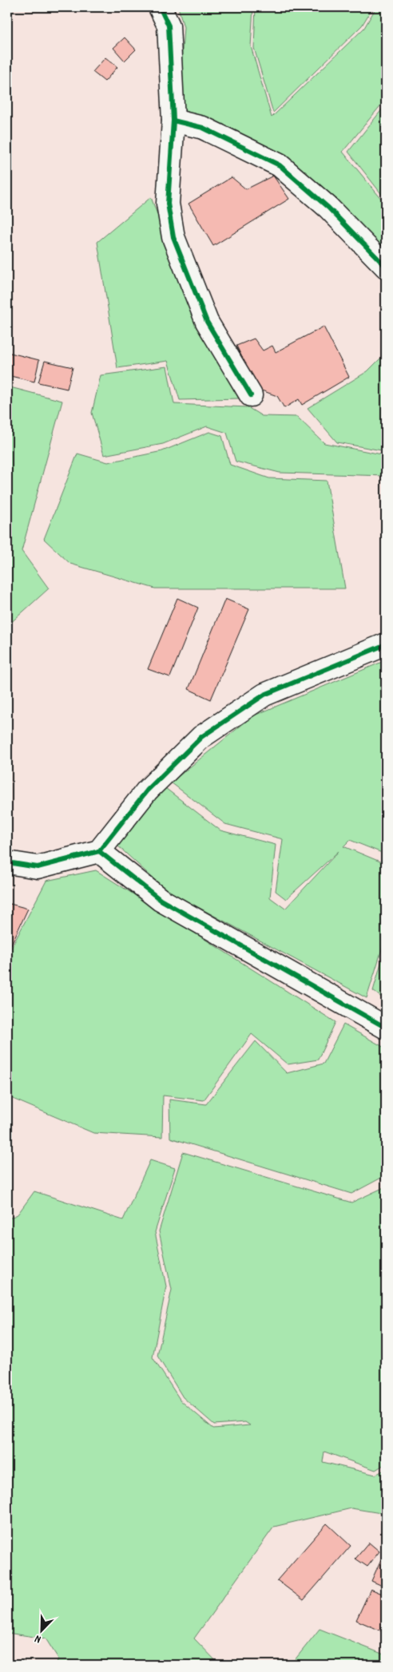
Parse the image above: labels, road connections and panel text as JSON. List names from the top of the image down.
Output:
{
  "north": "bottom left"
}
